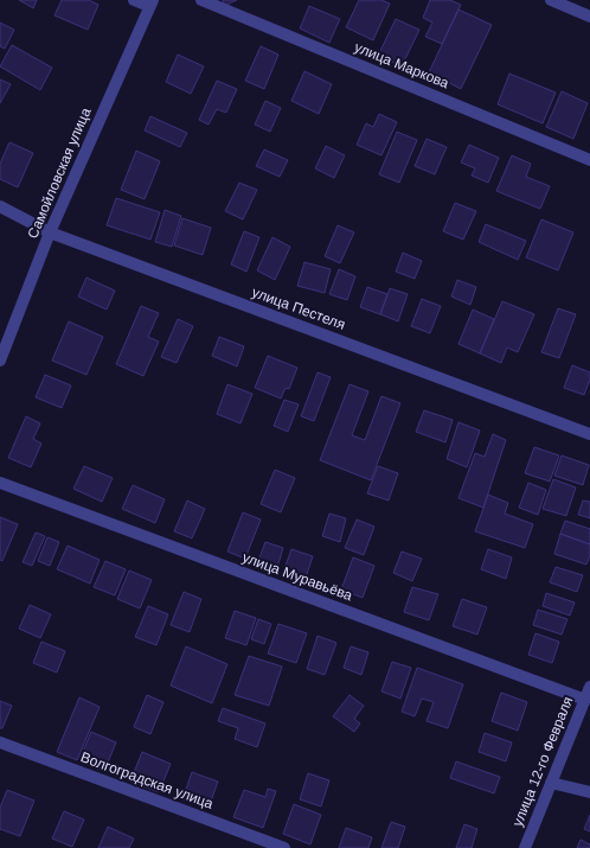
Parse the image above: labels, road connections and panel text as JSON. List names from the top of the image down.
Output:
{
  "streets": {
    "street": [
      "улица Маркова",
      "Самойловская улица",
      "улица Пестеля",
      "улица Муравьёва",
      "улица 12-го Февраля",
      "Волгоградская улица"
    ]
  },
  "crossings": [
    ["Самойловская улица", "улица Пестеля"],
    ["улица Муравьёва", "улица 12-го Февраля"]
  ]
}
